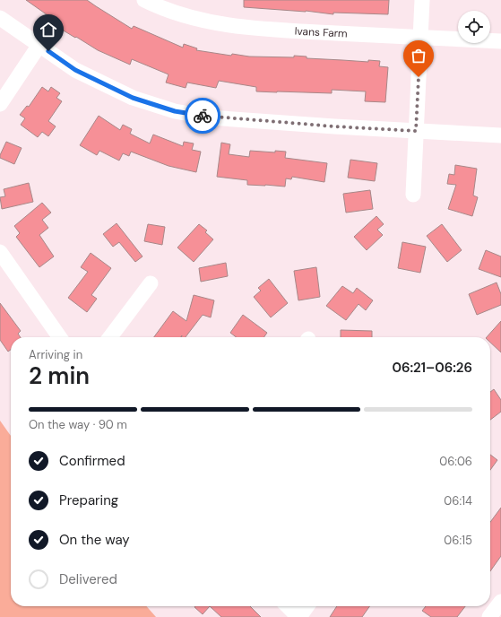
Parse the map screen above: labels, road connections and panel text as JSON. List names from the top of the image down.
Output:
{
  "streets": {
    "street": ["Ivans Farm"]
  },
  "page": {
    "heading": ["2 min", "Arriving in", "06:21–06:26"],
    "bar": "On the way · 90 m",
    "list": [
      ["Confirmed", "06:06"],
      ["Preparing", "06:14"],
      ["On the way", "06:15"],
      "Delivered"
    ]
  }
}
